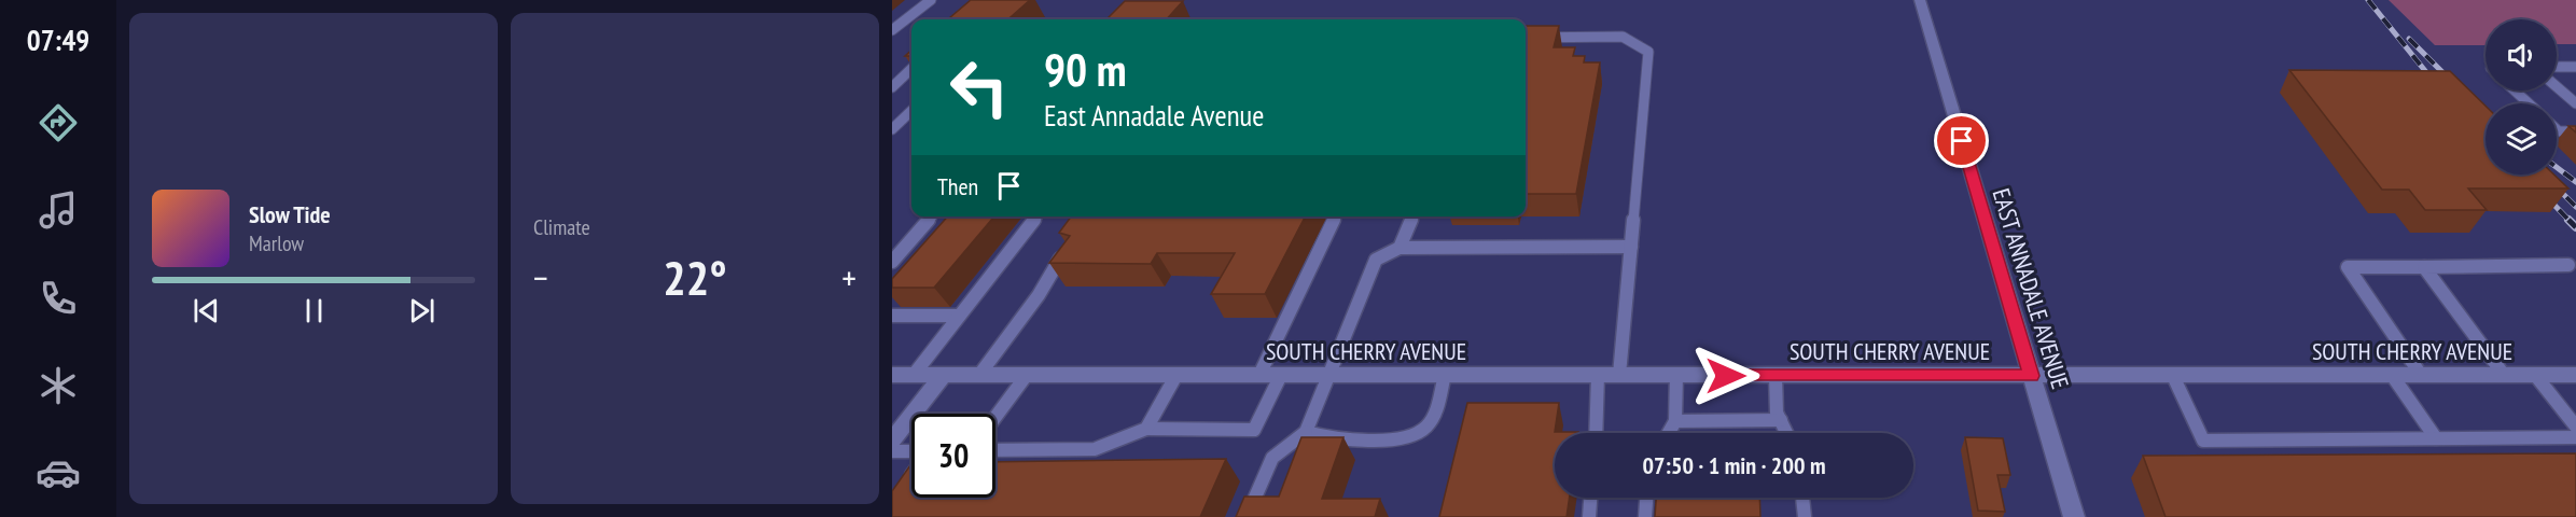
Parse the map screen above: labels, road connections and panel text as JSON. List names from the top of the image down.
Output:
{
  "streets": {
    "street": ["EAST ANNADALE AVENUE", "SOUTH CHERRY AVENUE"]
  },
  "crossings": [
    ["EAST ANNADALE AVENUE", "SOUTH CHERRY AVENUE"]
  ],
  "page": {
    "tabs": "07:49",
    "tile": "Climate",
    "turn": ["90 m", "East Annadale Avenue"],
    "then": "Then",
    "song": ["Slow Tide", "Marlow"],
    "heat": ["−", "22°", "+"],
    "limit": "30",
    "trip": "07:50 · 1 min · 200 m"
  }
}
